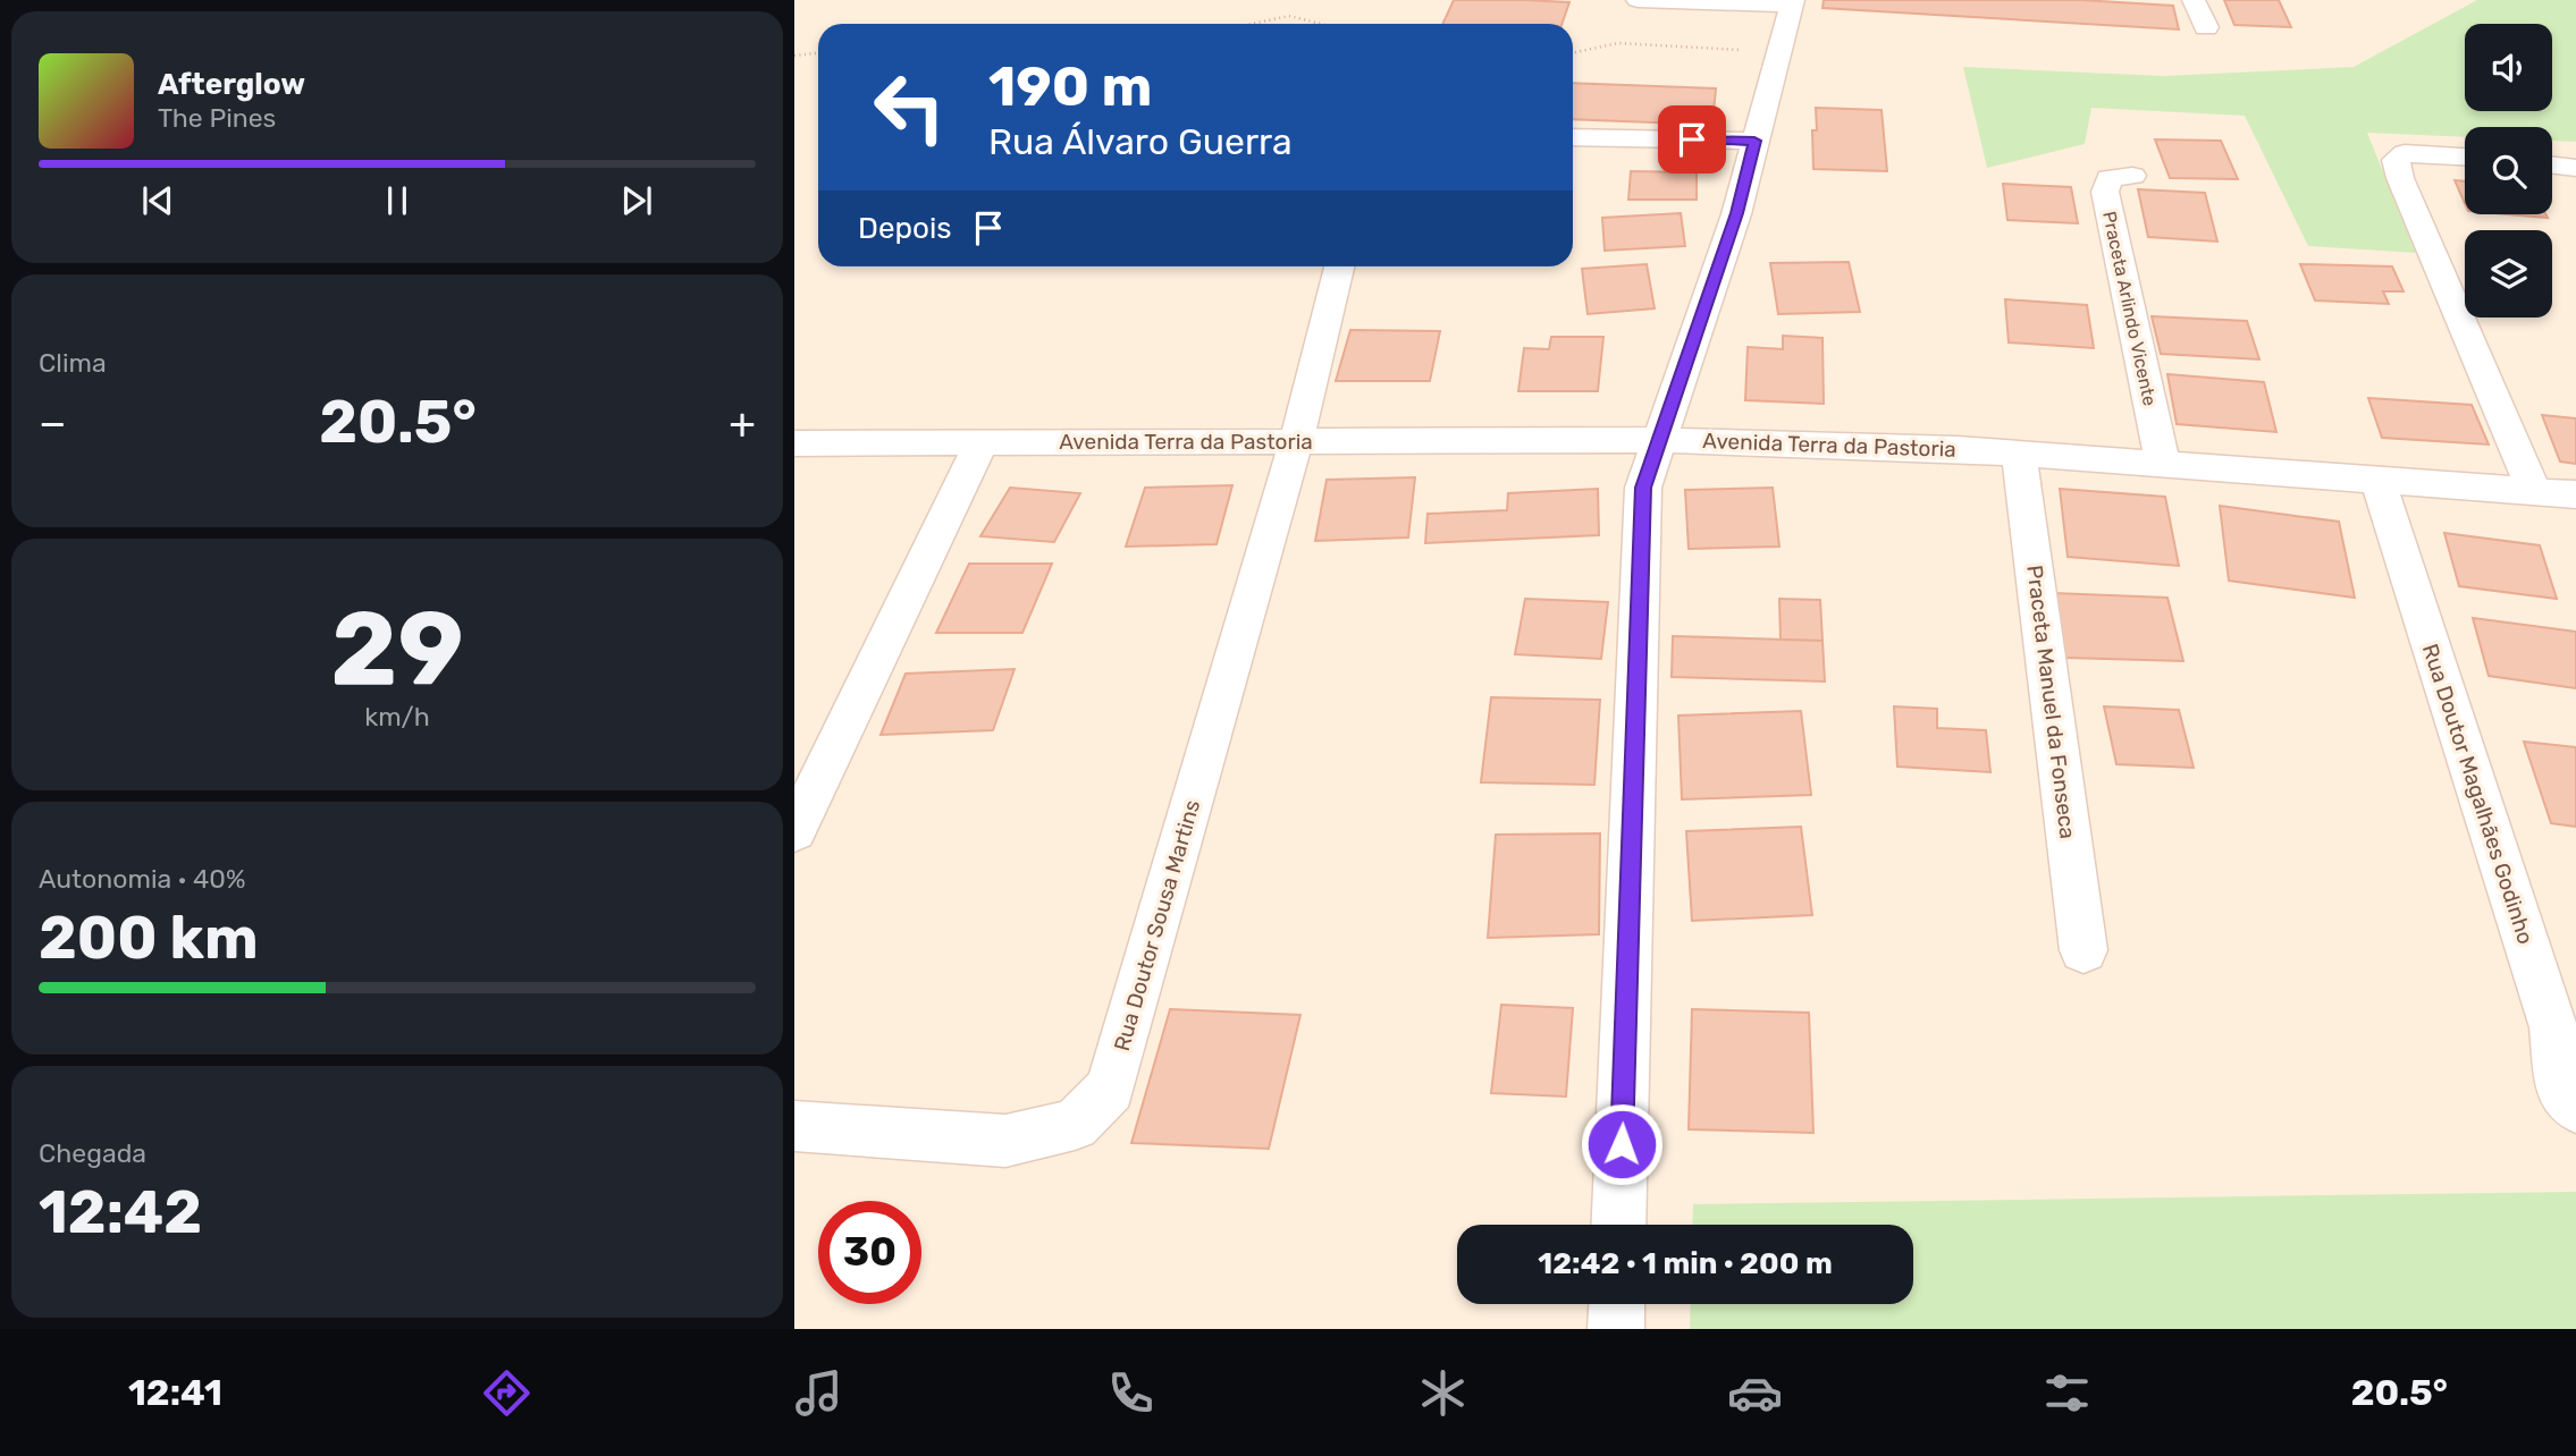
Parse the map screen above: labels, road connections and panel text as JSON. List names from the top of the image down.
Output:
{
  "streets": {
    "street": [
      "Praceta Arlindo Vicente",
      "Avenida Terra da Pastoria",
      "Praceta Manuel da Fonseca",
      "Rua Doutor Magalhães Godinho",
      "Rua Doutor Sousa Martins"
    ]
  },
  "crossings": [
    ["Praceta Arlindo Vicente", "Avenida Terra da Pastoria"],
    ["Avenida Terra da Pastoria", "Praceta Manuel da Fonseca"],
    ["Avenida Terra da Pastoria", "Rua Doutor Magalhães Godinho"],
    ["Avenida Terra da Pastoria", "Rua Doutor Sousa Martins"]
  ],
  "page": {
    "turn": ["190 m", "Rua Álvaro Guerra"],
    "song": ["Afterglow", "The Pines"],
    "then": "Depois",
    "tile": [
      "Clima",
      ["29", "km/h"],
      ["Autonomia · 40%", "200 km"],
      ["Chegada", "12:42"]
    ],
    "heat": ["−", "20.5°", "+"],
    "limit": "30",
    "trip": "12:42 · 1 min · 200 m",
    "tabs": ["12:41", "20.5°"]
  }
}
